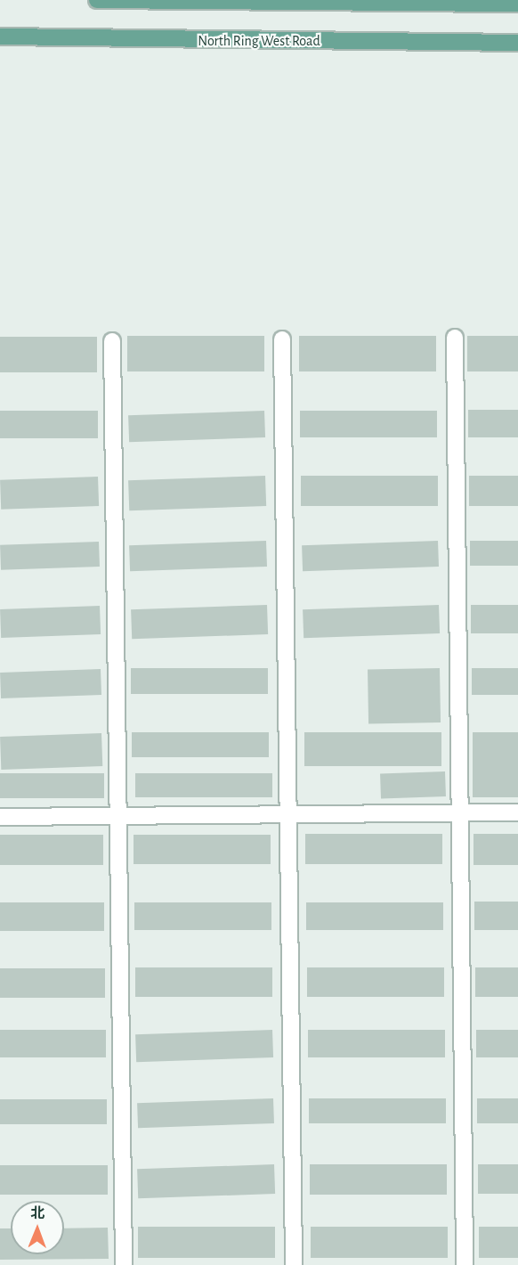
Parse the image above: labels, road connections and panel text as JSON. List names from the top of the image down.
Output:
{
  "streets": {
    "main road": ["North Ring West Road"]
  },
  "north": "top"
}
